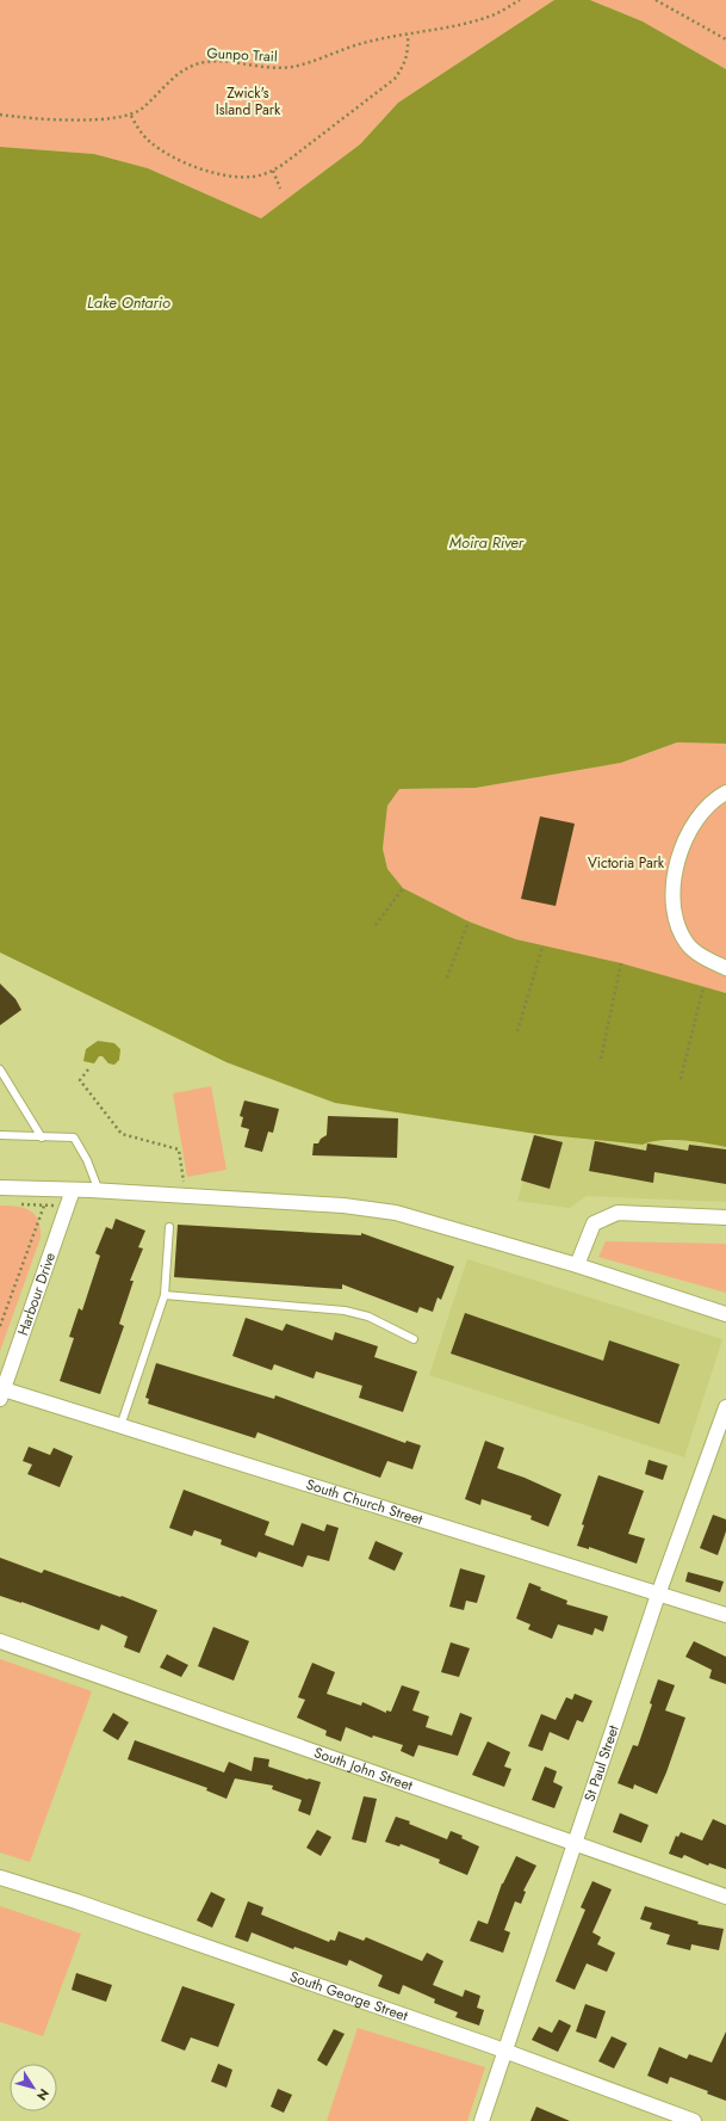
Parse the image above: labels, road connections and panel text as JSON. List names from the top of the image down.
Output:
{
  "streets": {
    "street": [
      "Harbour Drive",
      "South Church Street",
      "St Paul Street",
      "South John Street",
      "South George Street"
    ],
    "path": ["Gunpo Trail"]
  },
  "crossings": [
    ["Harbour Drive", "South Church Street"],
    ["South Church Street", "St Paul Street"],
    ["St Paul Street", "South John Street"],
    ["St Paul Street", "South George Street"]
  ],
  "water": ["Lake Ontario", "Moira River"],
  "parks": ["Zwick's Island Park", "Victoria Park"],
  "north": "bottom right"
}
